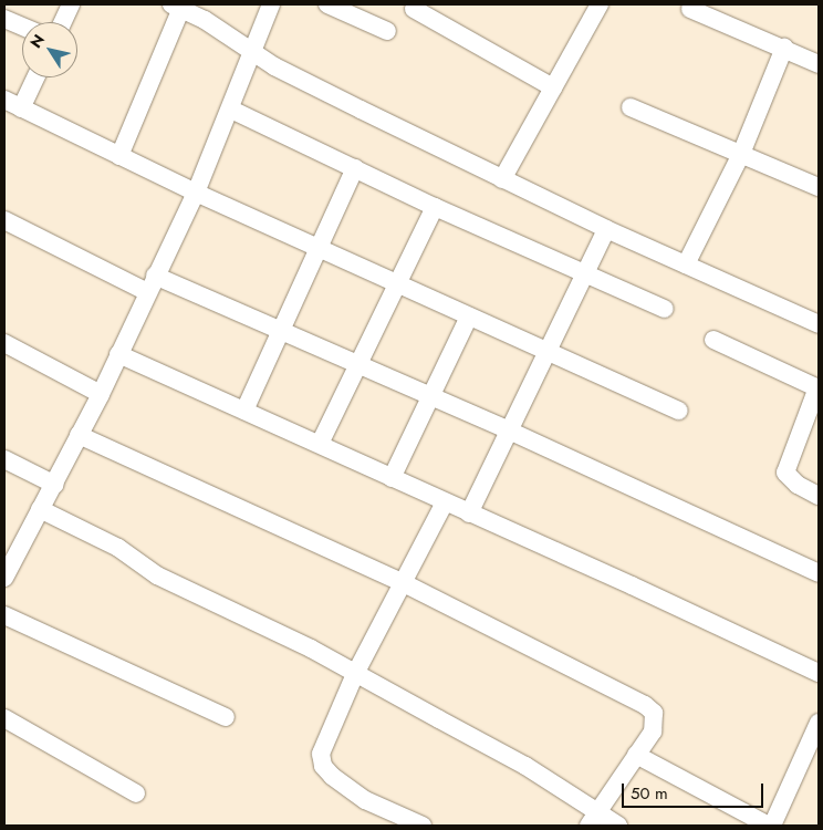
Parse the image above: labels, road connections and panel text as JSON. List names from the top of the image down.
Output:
{
  "scale_bar": "50 m",
  "north": "top left"
}
